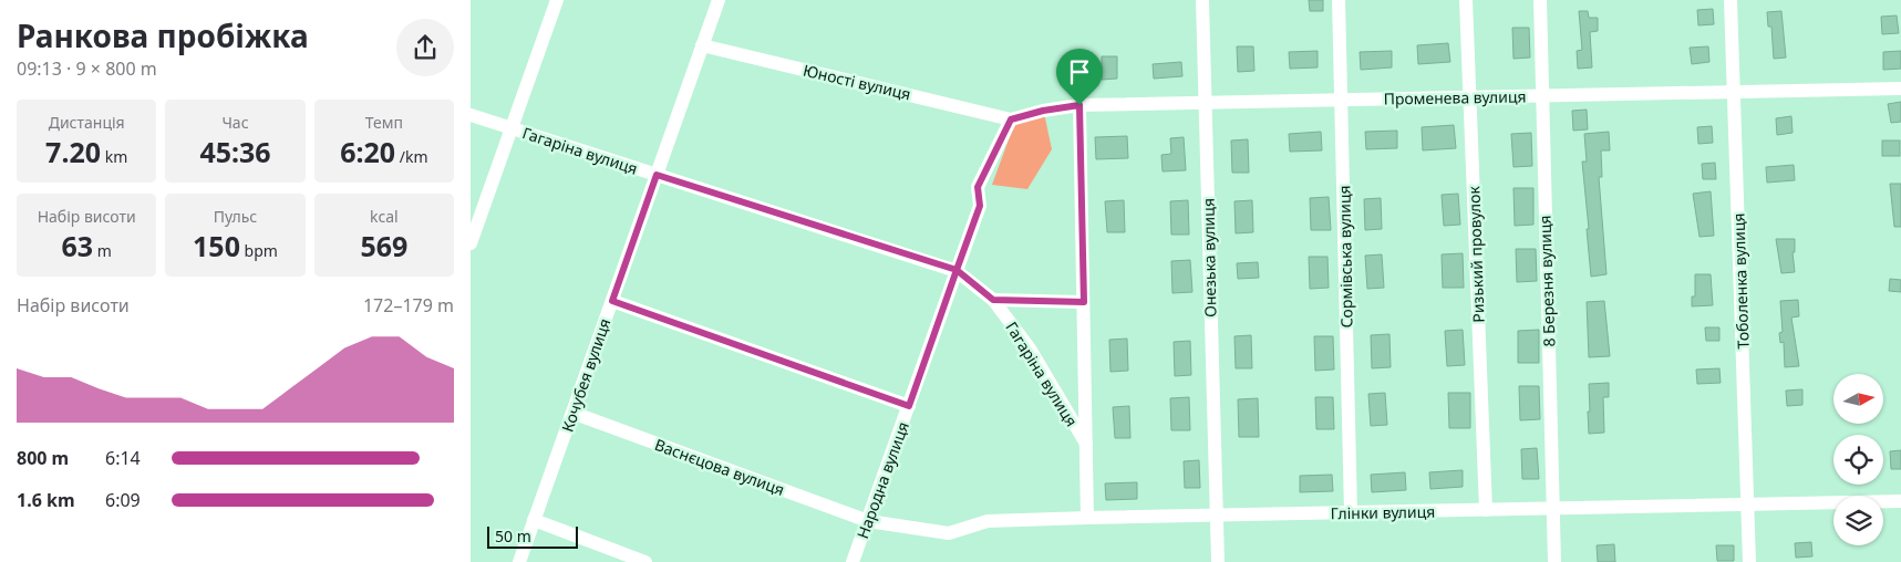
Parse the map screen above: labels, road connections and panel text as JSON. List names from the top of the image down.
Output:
{
  "streets": {
    "street": [
      "Юності вулиця",
      "Променева вулиця",
      "Гагаріна вулиця",
      "Ризький провулок",
      "Сормівська вулиця",
      "Онезька вулиця",
      "8 Березня вулиця",
      "Тоболенка вулиця",
      "Кочубея вулиця",
      "Васнєцова вулиця",
      "Народна вулиця",
      "Глінки вулиця"
    ]
  },
  "crossings": [
    ["Юності вулиця", "Променева вулиця"],
    ["Юності вулиця", "Кочубея вулиця"],
    ["Юності вулиця", "Народна вулиця"],
    ["Променева вулиця", "Ризький провулок"],
    ["Променева вулиця", "Сормівська вулиця"],
    ["Променева вулиця", "Онезька вулиця"],
    ["Променева вулиця", "8 Березня вулиця"],
    ["Променева вулиця", "Тоболенка вулиця"],
    ["Променева вулиця", "Народна вулиця"],
    ["Гагаріна вулиця", "Кочубея вулиця"],
    ["Гагаріна вулиця", "Народна вулиця"],
    ["Ризький провулок", "Глінки вулиця"],
    ["Сормівська вулиця", "Глінки вулиця"],
    ["Онезька вулиця", "Глінки вулиця"],
    ["8 Березня вулиця", "Глінки вулиця"],
    ["Тоболенка вулиця", "Глінки вулиця"],
    ["Кочубея вулиця", "Васнєцова вулиця"],
    ["Васнєцова вулиця", "Народна вулиця"],
    ["Васнєцова вулиця", "Глінки вулиця"],
    ["Народна вулиця", "Глінки вулиця"]
  ],
  "scale_bar": "50 m",
  "north": "right",
  "page": {
    "heading": ["Ранкова пробіжка", "09:13 · 9 × 800 m"],
    "stats": [
      ["Дистанція", "7.20 km"],
      ["Час", "45:36"],
      ["Темп", "6:20 /km"],
      ["Набір висоти", "63 m"],
      ["Пульс", "150 bpm"],
      ["kcal", "569"]
    ],
    "chart": ["Набір висоти", "172–179 m"],
    "list": [
      {
        "name": "800 m",
        "note": "6:14"
      },
      {
        "name": "1.6 km",
        "note": "6:09"
      }
    ],
    "scale": "50 m"
  }
}
